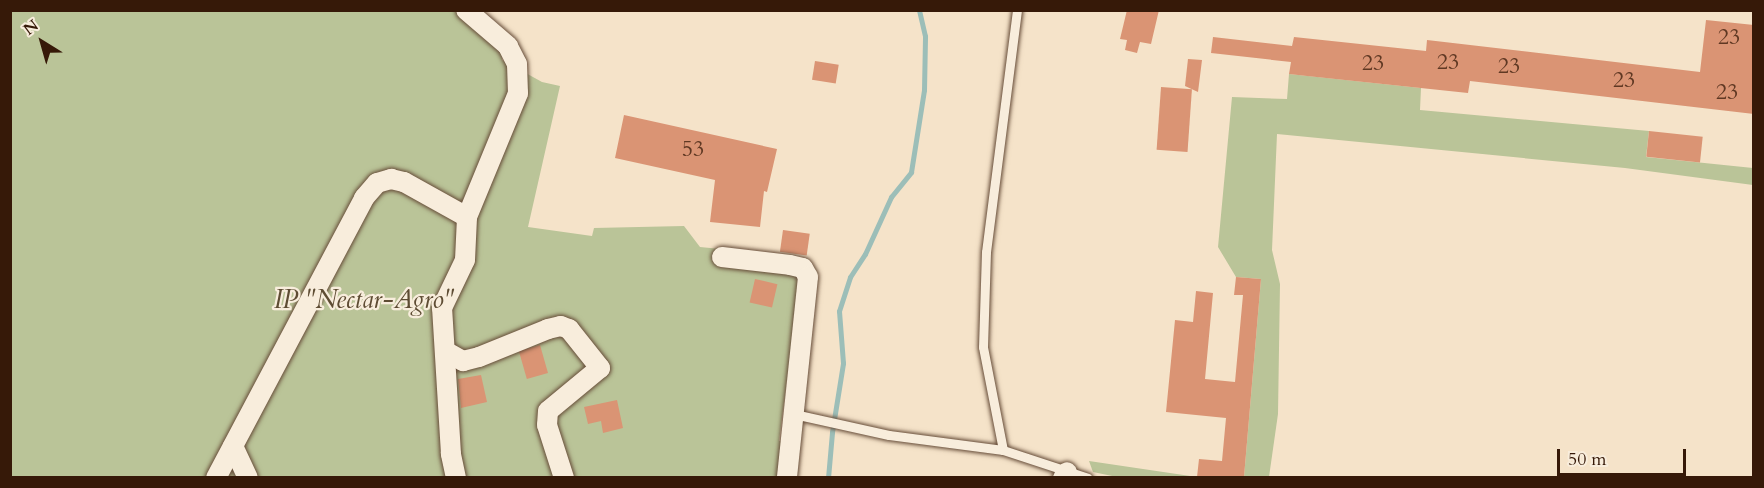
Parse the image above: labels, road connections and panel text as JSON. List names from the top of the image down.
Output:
{
  "parks": ["IP \"Nectar-Agro\""],
  "house_numbers": [
    "23",
    "23",
    "23",
    "23",
    "23",
    "23",
    "53"
  ],
  "scale_bar": "50 m",
  "north": "top left"
}
